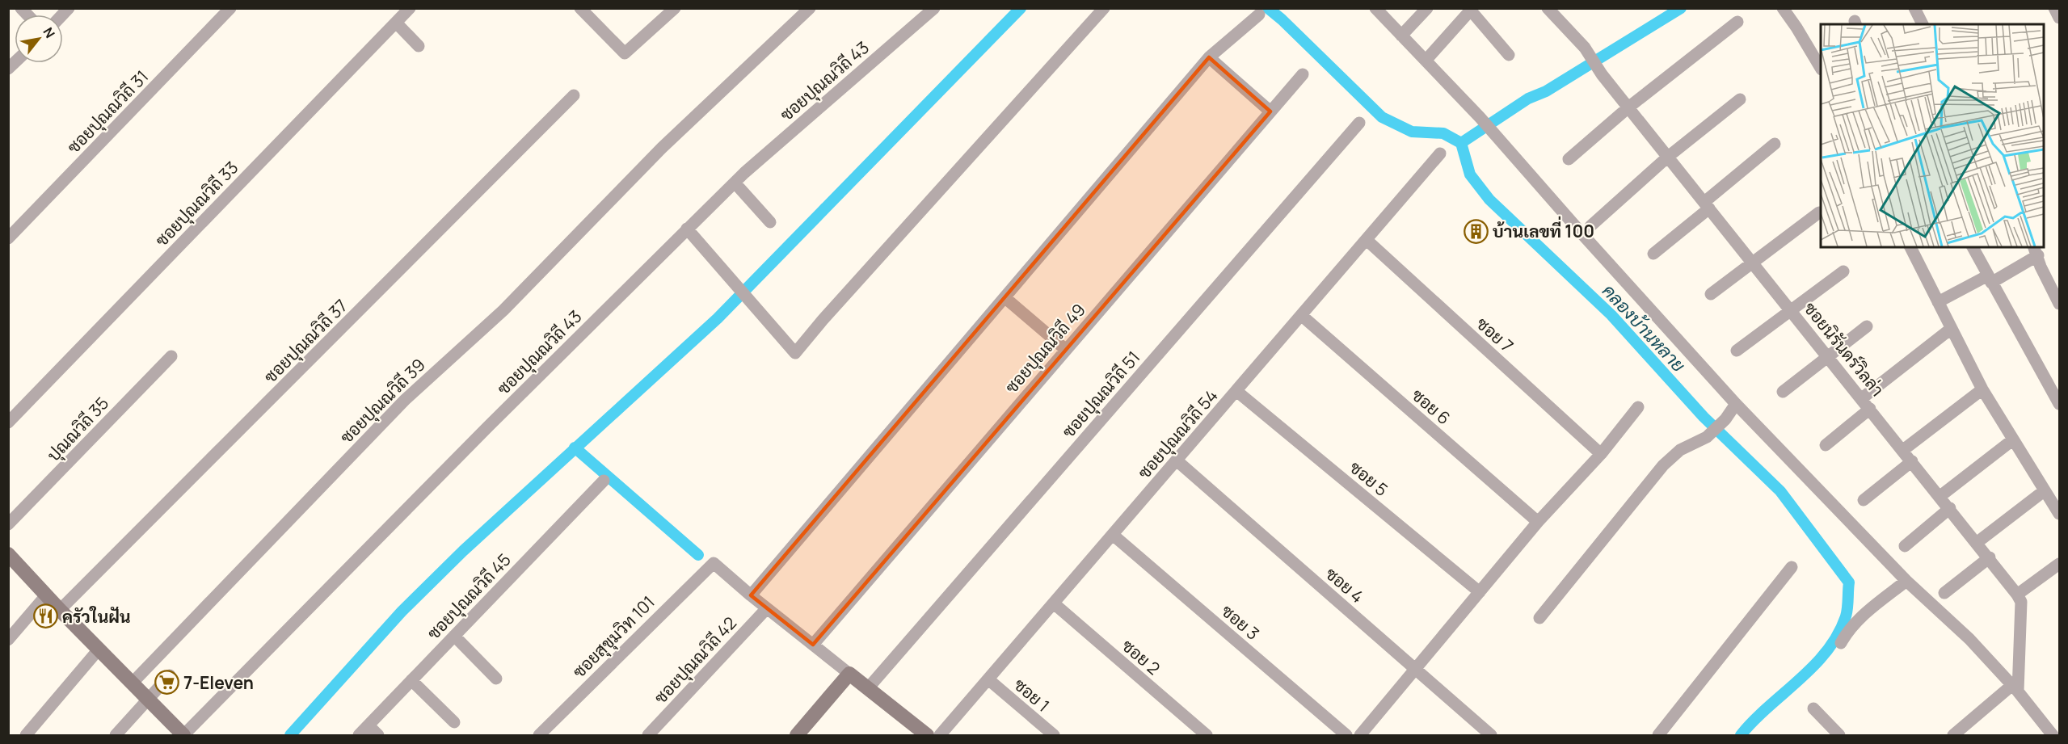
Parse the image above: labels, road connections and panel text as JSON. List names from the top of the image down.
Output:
{
  "streets": {
    "street": [
      "ซอยปุณณวิถี 43",
      "ซอยปุณณวิถี 31",
      "ซอยปุณณวิถี 33",
      "ซอย 7",
      "ซอยปุณณวิถี 37",
      "ซอยปุณณวิถี 49",
      "ซอยนิรันดร์วิลล่า",
      "ซอยปุณณวิถี 51",
      "ซอยปุณณวิถี 39",
      "ซอย 6",
      "ปุณณวิถี 35",
      "ซอยปุณณวิถี 54",
      "ซอย 5",
      "ซอย 4",
      "ซอยปุณณวิถี 45",
      "ซอย 3",
      "ซอยสุขุมวิท 101",
      "ซอย 2",
      "ซอยปุณณวิถี 42",
      "ซอย 1"
    ]
  },
  "crossings": [
    ["ซอย 7", "ซอยปุณณวิถี 54"],
    ["ซอย 6", "ซอยปุณณวิถี 54"],
    ["ซอยปุณณวิถี 54", "ซอย 5"],
    ["ซอยปุณณวิถี 54", "ซอย 4"],
    ["ซอยปุณณวิถี 54", "ซอย 3"],
    ["ซอยปุณณวิถี 54", "ซอย 2"],
    ["ซอยปุณณวิถี 54", "ซอย 1"]
  ],
  "water": ["คลองบ้านหลาย"],
  "places": {
    "building": ["บ้านเลขที่ 100"],
    "restaurant": ["ครัวในฝัน"],
    "supermarket": ["7-Eleven"]
  },
  "north": "top right"
}
